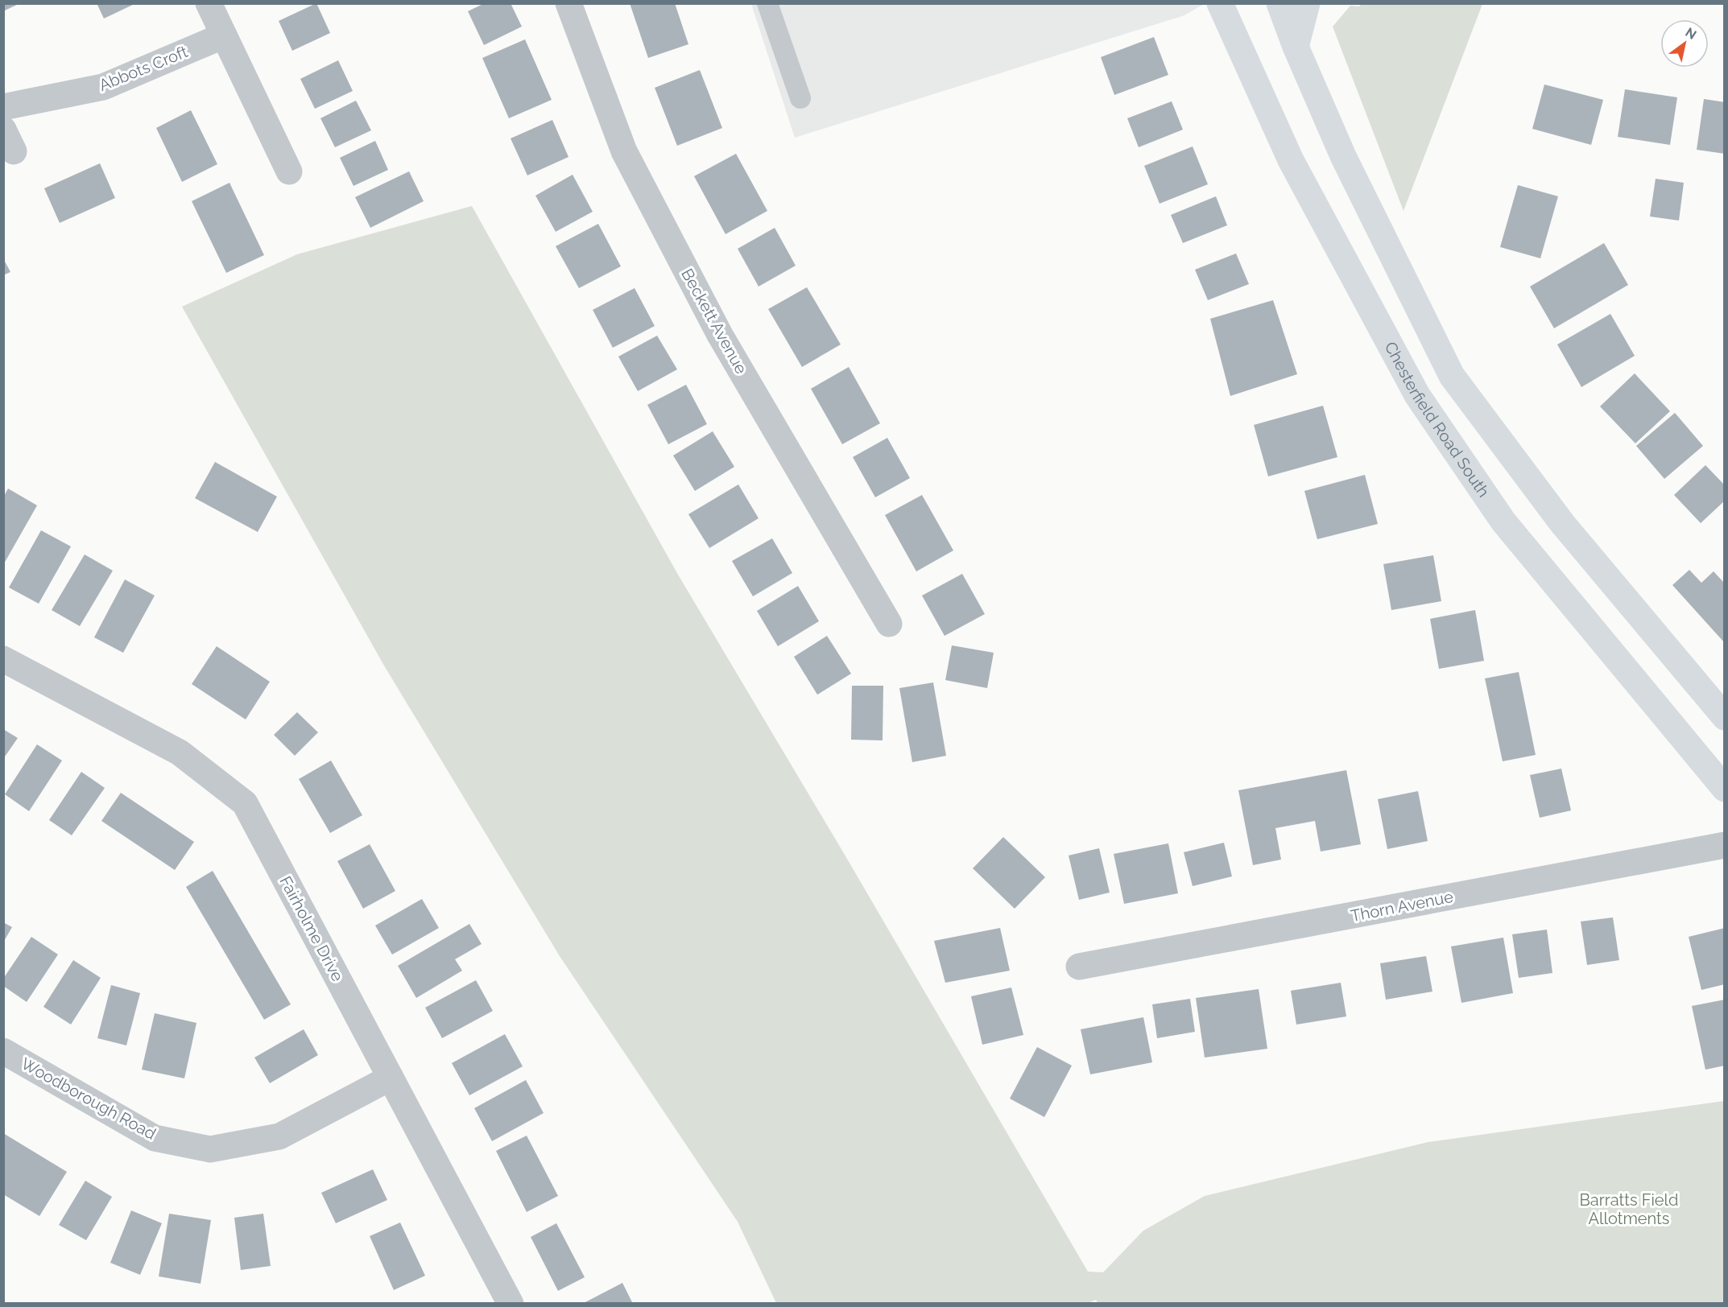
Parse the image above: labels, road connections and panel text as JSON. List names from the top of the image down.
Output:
{
  "streets": {
    "main road": ["Chesterfield Road South"],
    "street": [
      "Abbots Croft",
      "Beckett Avenue",
      "Thorn Avenue",
      "Fairholme Drive",
      "Woodborough Road"
    ]
  },
  "crossings": [
    ["Fairholme Drive", "Woodborough Road"]
  ],
  "parks": ["Barratts Field Allotments"],
  "north": "top right"
}
